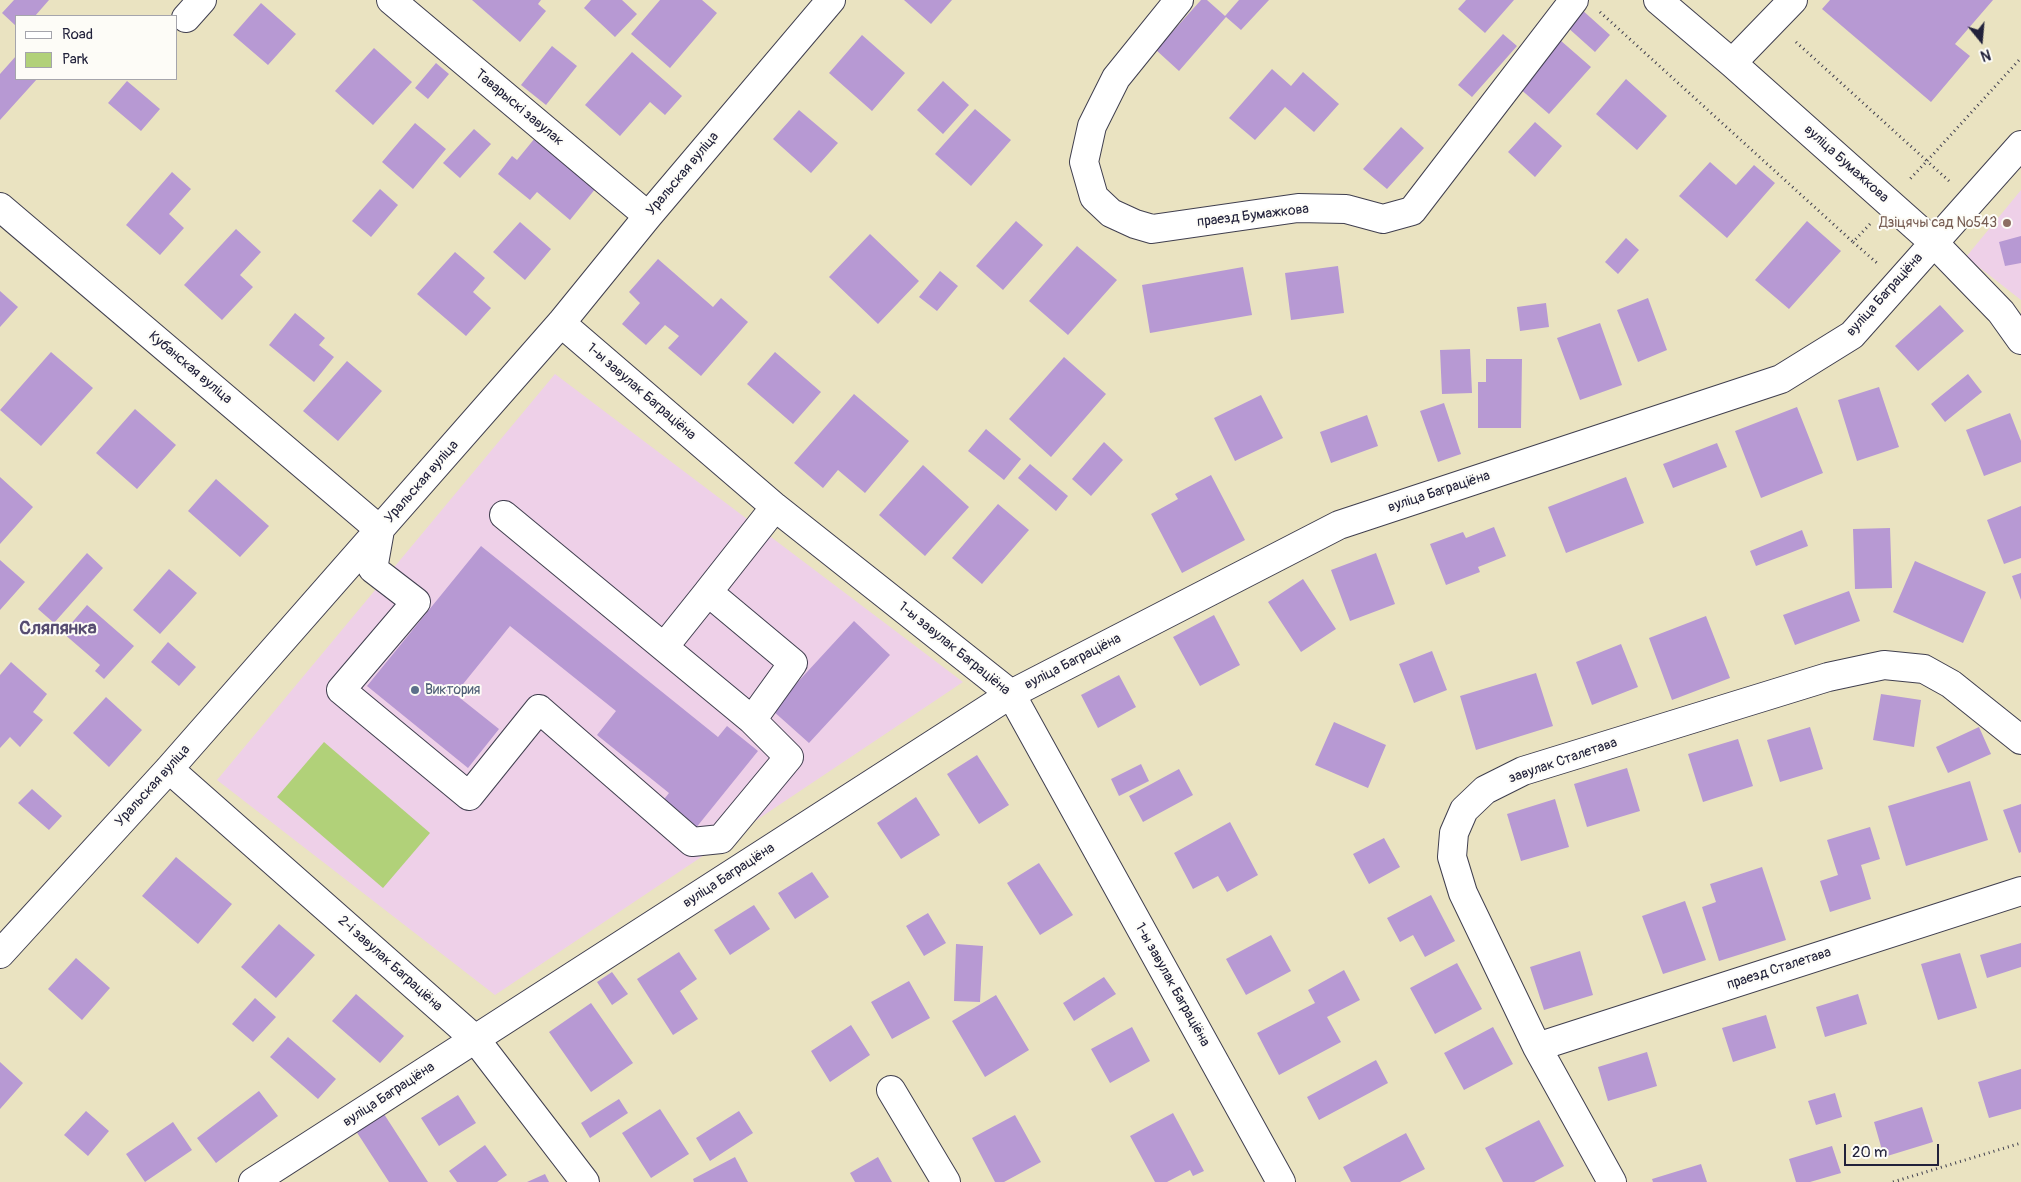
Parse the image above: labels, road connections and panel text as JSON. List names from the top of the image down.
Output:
{
  "streets": {
    "street": [
      "Таварыскі завулак",
      "вуліца Бумажкова",
      "Уральская вуліца",
      "праезд Бумажкова",
      "вуліца Баграціёна",
      "Кубанская вуліца",
      "1-ы завулак Баграціёна",
      "завулак Сталетава",
      "2-і завулак Баграціёна",
      "праезд Сталетава"
    ]
  },
  "crossings": [
    ["Таварыскі завулак", "Уральская вуліца"],
    ["вуліца Бумажкова", "вуліца Баграціёна"],
    ["Уральская вуліца", "Кубанская вуліца"],
    ["Уральская вуліца", "1-ы завулак Баграціёна"],
    ["Уральская вуліца", "2-і завулак Баграціёна"],
    ["вуліца Баграціёна", "1-ы завулак Баграціёна"],
    ["вуліца Баграціёна", "2-і завулак Баграціёна"],
    ["завулак Сталетава", "праезд Сталетава"]
  ],
  "districts": ["Сляпянка"],
  "places": ["Дзіцячы сад №543", "Виктория"],
  "legend": ["Road", "Park"],
  "scale_bar": "20 m",
  "north": "bottom"
}
